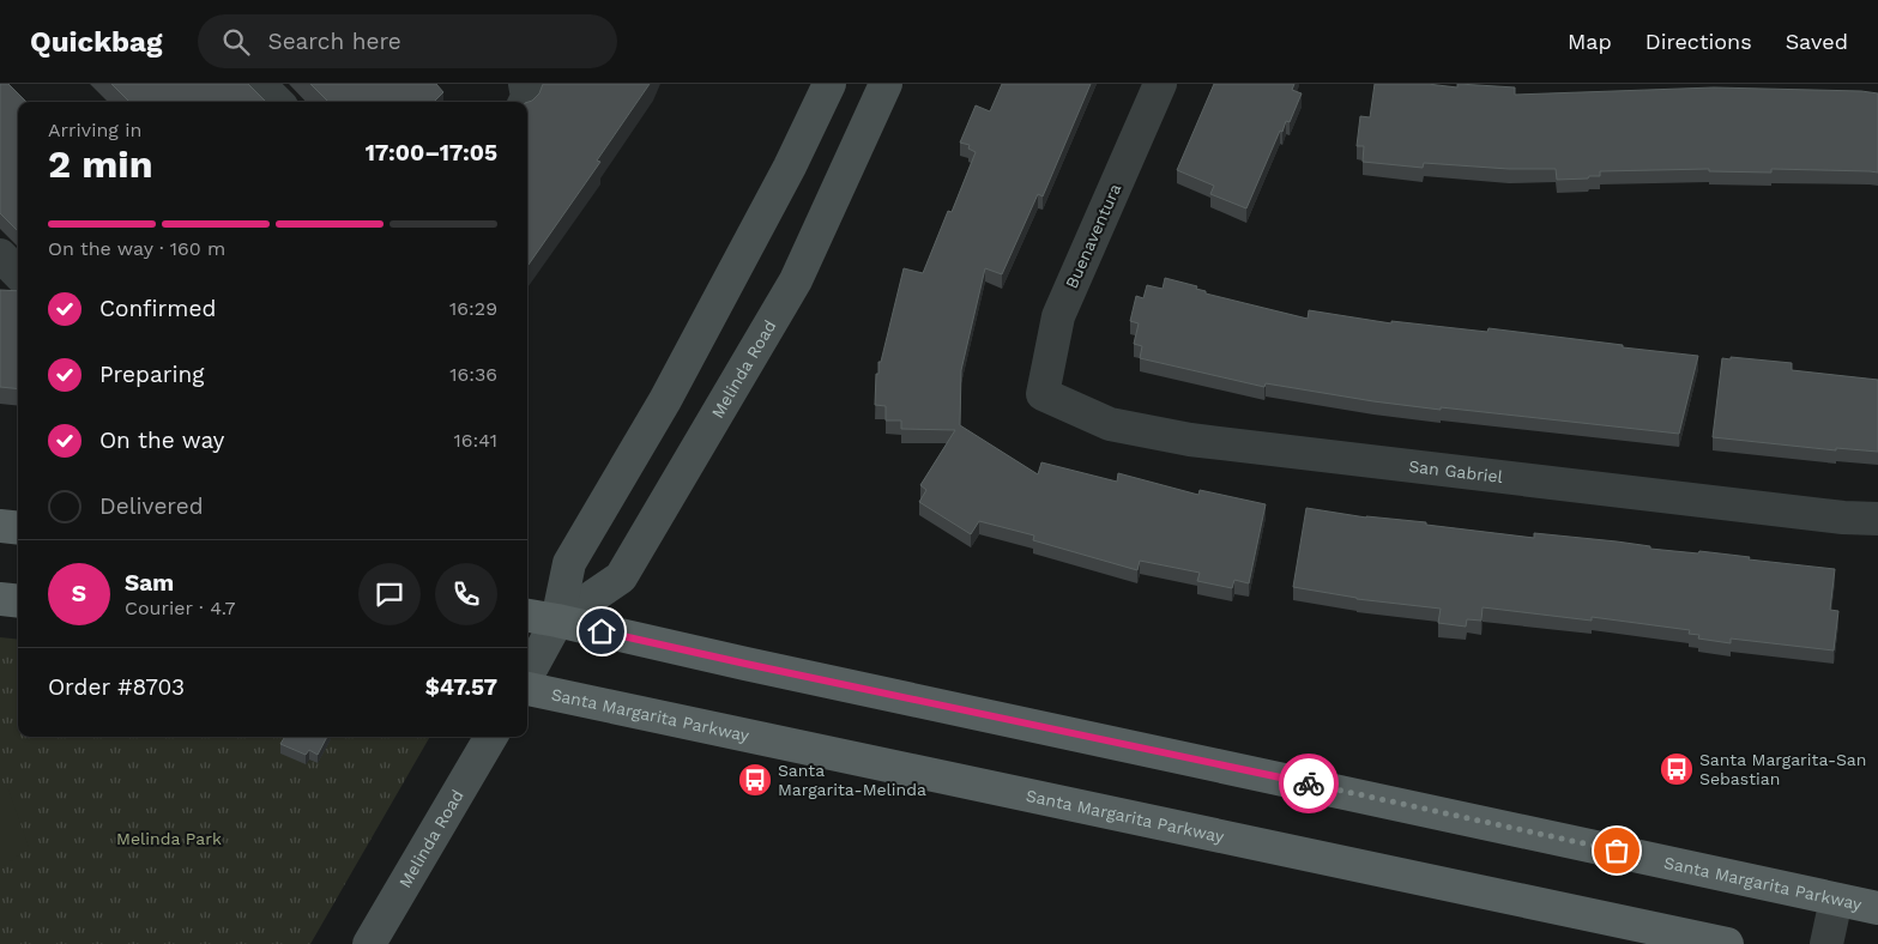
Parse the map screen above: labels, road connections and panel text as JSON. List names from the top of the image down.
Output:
{
  "streets": {
    "main road": ["Melinda Road", "Santa Margarita Parkway"],
    "street": ["Buenaventura", "San Gabriel"]
  },
  "crossings": [
    ["Buenaventura", "San Gabriel"],
    ["Melinda Road", "Santa Margarita Parkway"]
  ],
  "parks": ["Melinda Park"],
  "places": {
    "bus stop": ["Santa Margarita-San Sebastian", "Santa Margarita-Melinda"]
  },
  "page": {
    "header": "Quickbag",
    "search": "Search here",
    "nav": ["Map", "Directions", "Saved"],
    "heading": ["2 min", "Arriving in", "17:00–17:05"],
    "panel": [
      "Sam",
      "Courier · 4.7",
      "Order #8703",
      "$47.57"
    ],
    "bar": "On the way · 160 m",
    "list": [
      ["Confirmed", "16:29"],
      ["Preparing", "16:36"],
      ["On the way", "16:41"],
      "Delivered"
    ],
    "round": "S"
  }
}
